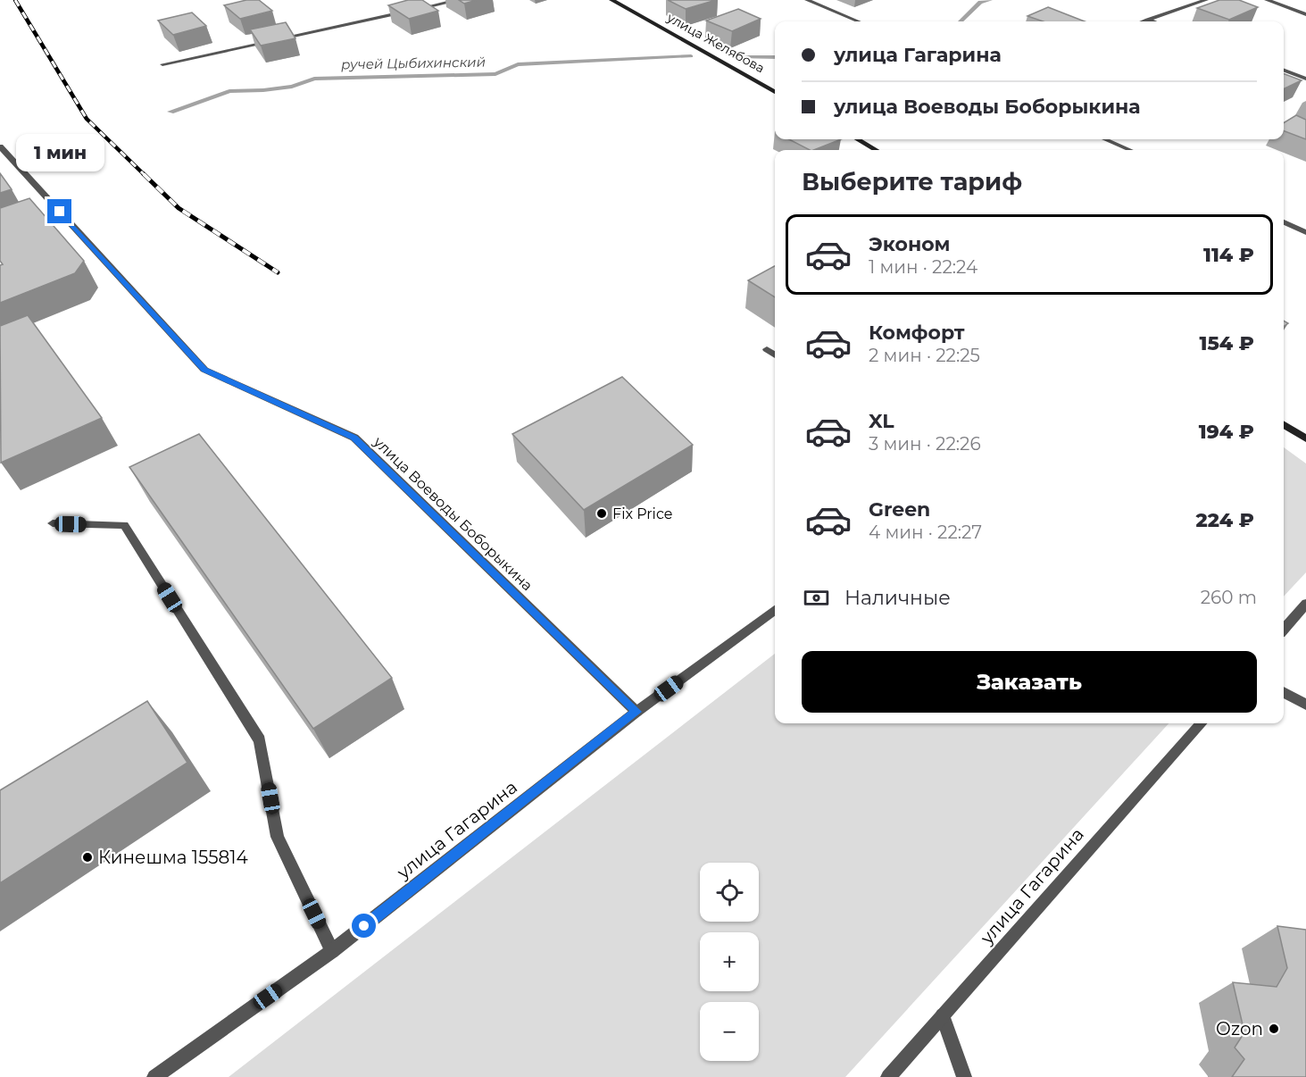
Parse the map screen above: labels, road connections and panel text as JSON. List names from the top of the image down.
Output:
{
  "streets": {
    "main road": ["улица Желябова"],
    "street": ["улица Воеводы Боборыкина", "улица Гагарина"]
  },
  "crossings": [
    ["улица Воеводы Боборыкина", "улица Гагарина"]
  ],
  "water": ["ручей Цыбихинский"],
  "places": ["Fix Price", "Кинешма 155814", "Ozon"],
  "page": {
    "banner": ["улица Гагарина", "улица Воеводы Боборыкина"],
    "bubble": "1 мин",
    "heading": "Выберите тариф",
    "list": [
      {
        "name": "Эконом",
        "note": "1 мин · 22:24",
        "value": "114 ₽"
      },
      {
        "name": "Комфорт",
        "note": "2 мин · 22:25",
        "value": "154 ₽"
      },
      {
        "name": "XL",
        "note": "3 мин · 22:26",
        "value": "194 ₽"
      },
      {
        "name": "Green",
        "note": "4 мин · 22:27",
        "value": "224 ₽"
      }
    ],
    "pay": ["Наличные", "260 m"],
    "buttons": "Заказать",
    "map_buttons": ["+", "−"]
  }
}
